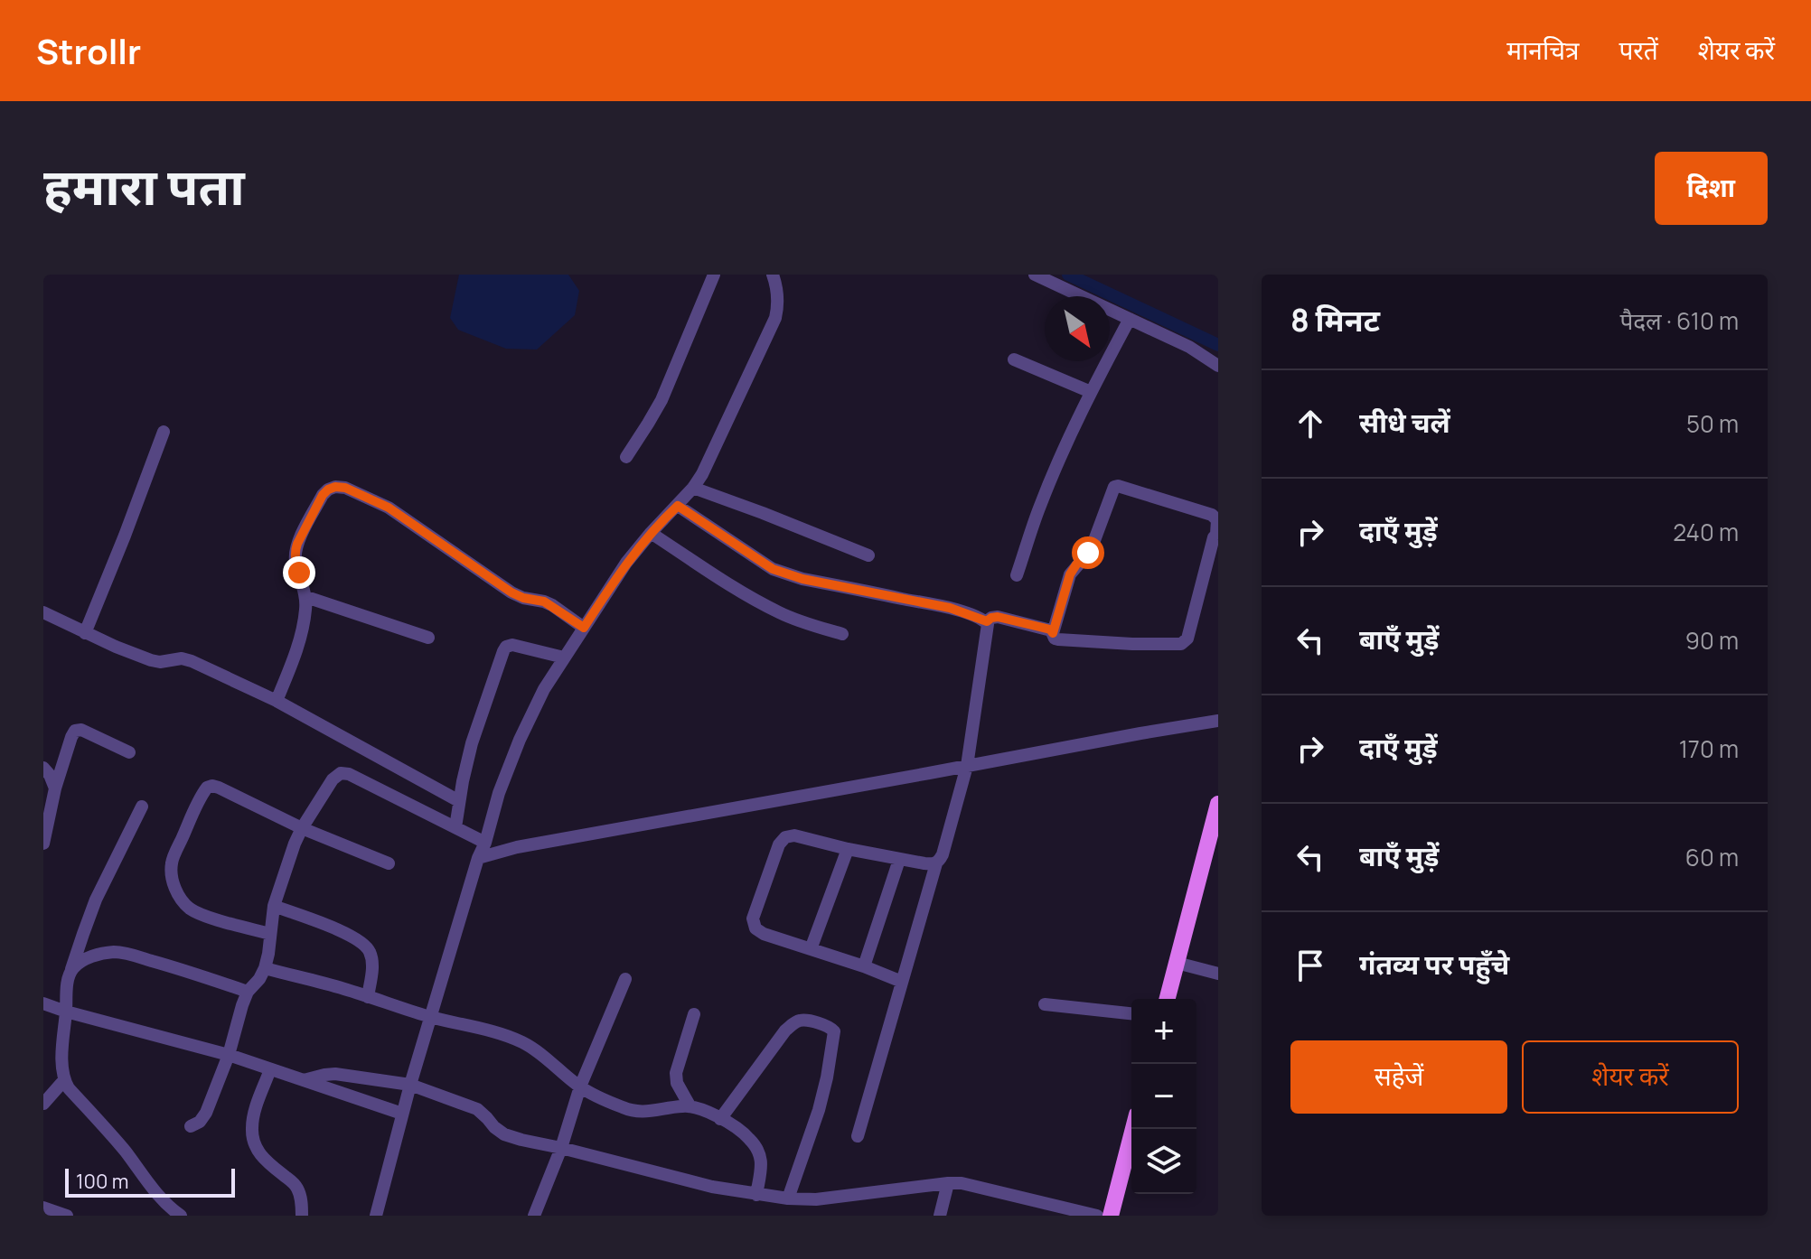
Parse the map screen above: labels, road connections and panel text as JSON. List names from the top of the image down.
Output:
{
  "scale_bar": "100 m",
  "north": "bottom right",
  "page": {
    "header": "Strollr",
    "nav": ["मानचित्र", "परतें", "शेयर करें"],
    "title": "हमारा पता",
    "buttons": [
      "दिशा",
      ["सहेजें", "शेयर करें"]
    ],
    "heading": ["8 मिनट", "पैदल · 610 m"],
    "list": [
      ["सीधे चलें", "50 m"],
      ["दाएँ मुड़ें", "240 m"],
      ["बाएँ मुड़ें", "90 m"],
      ["दाएँ मुड़ें", "170 m"],
      ["बाएँ मुड़ें", "60 m"],
      "गंतव्य पर पहुँचे"
    ],
    "map_buttons": ["+", "−"],
    "scale": "100 m"
  }
}
